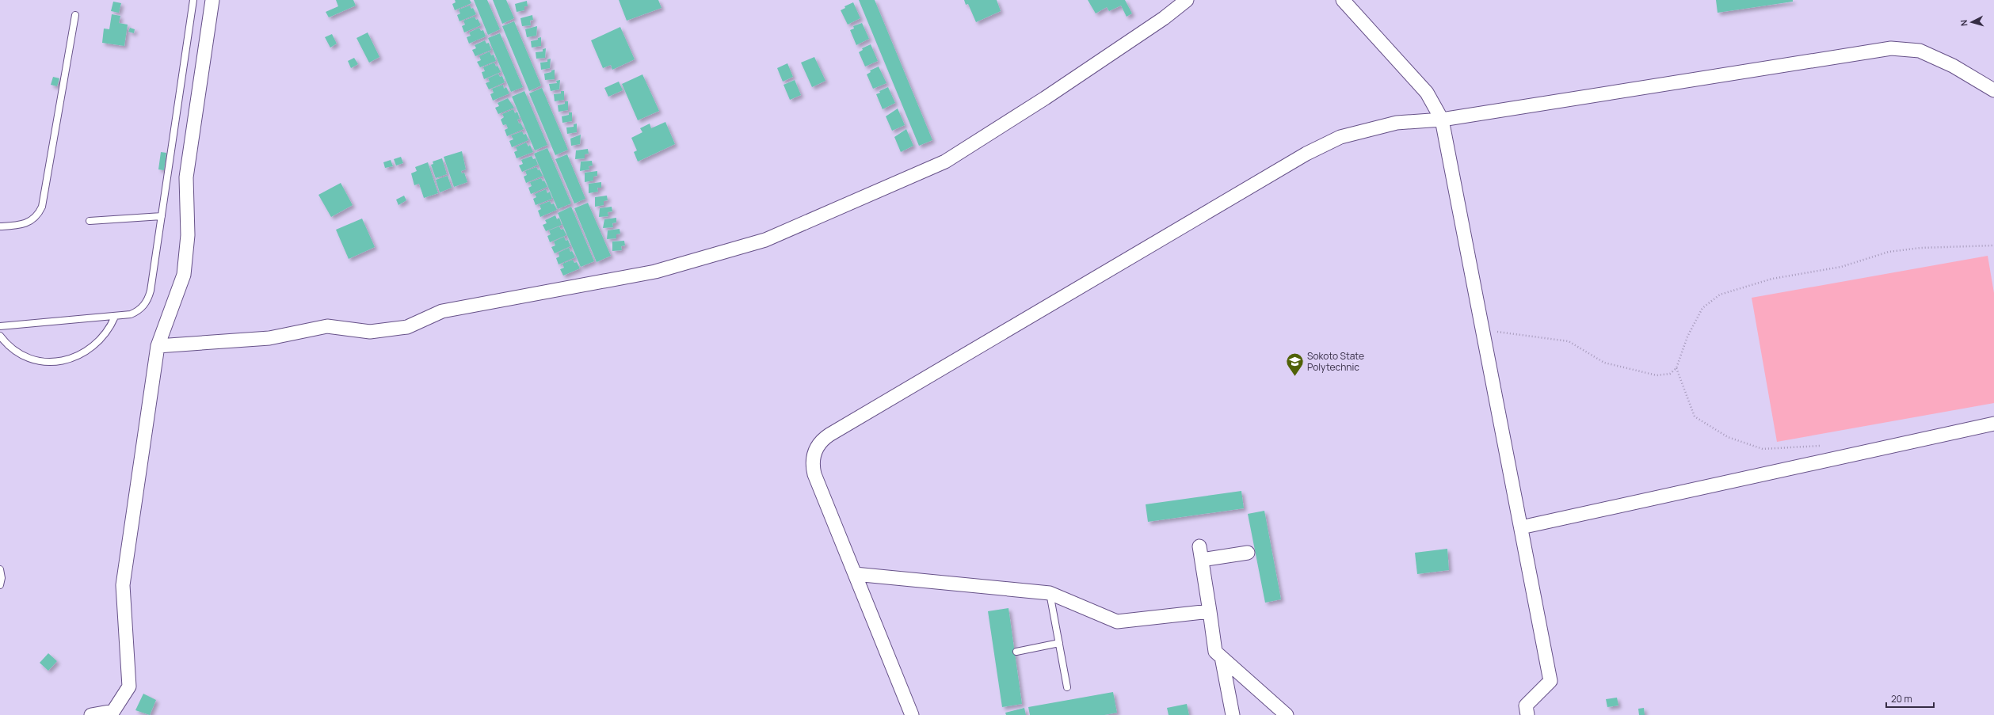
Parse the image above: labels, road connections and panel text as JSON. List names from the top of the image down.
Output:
{
  "places": {
    "school or university": ["Sokoto State Polytechnic"]
  },
  "scale_bar": "20 m",
  "north": "left"
}
